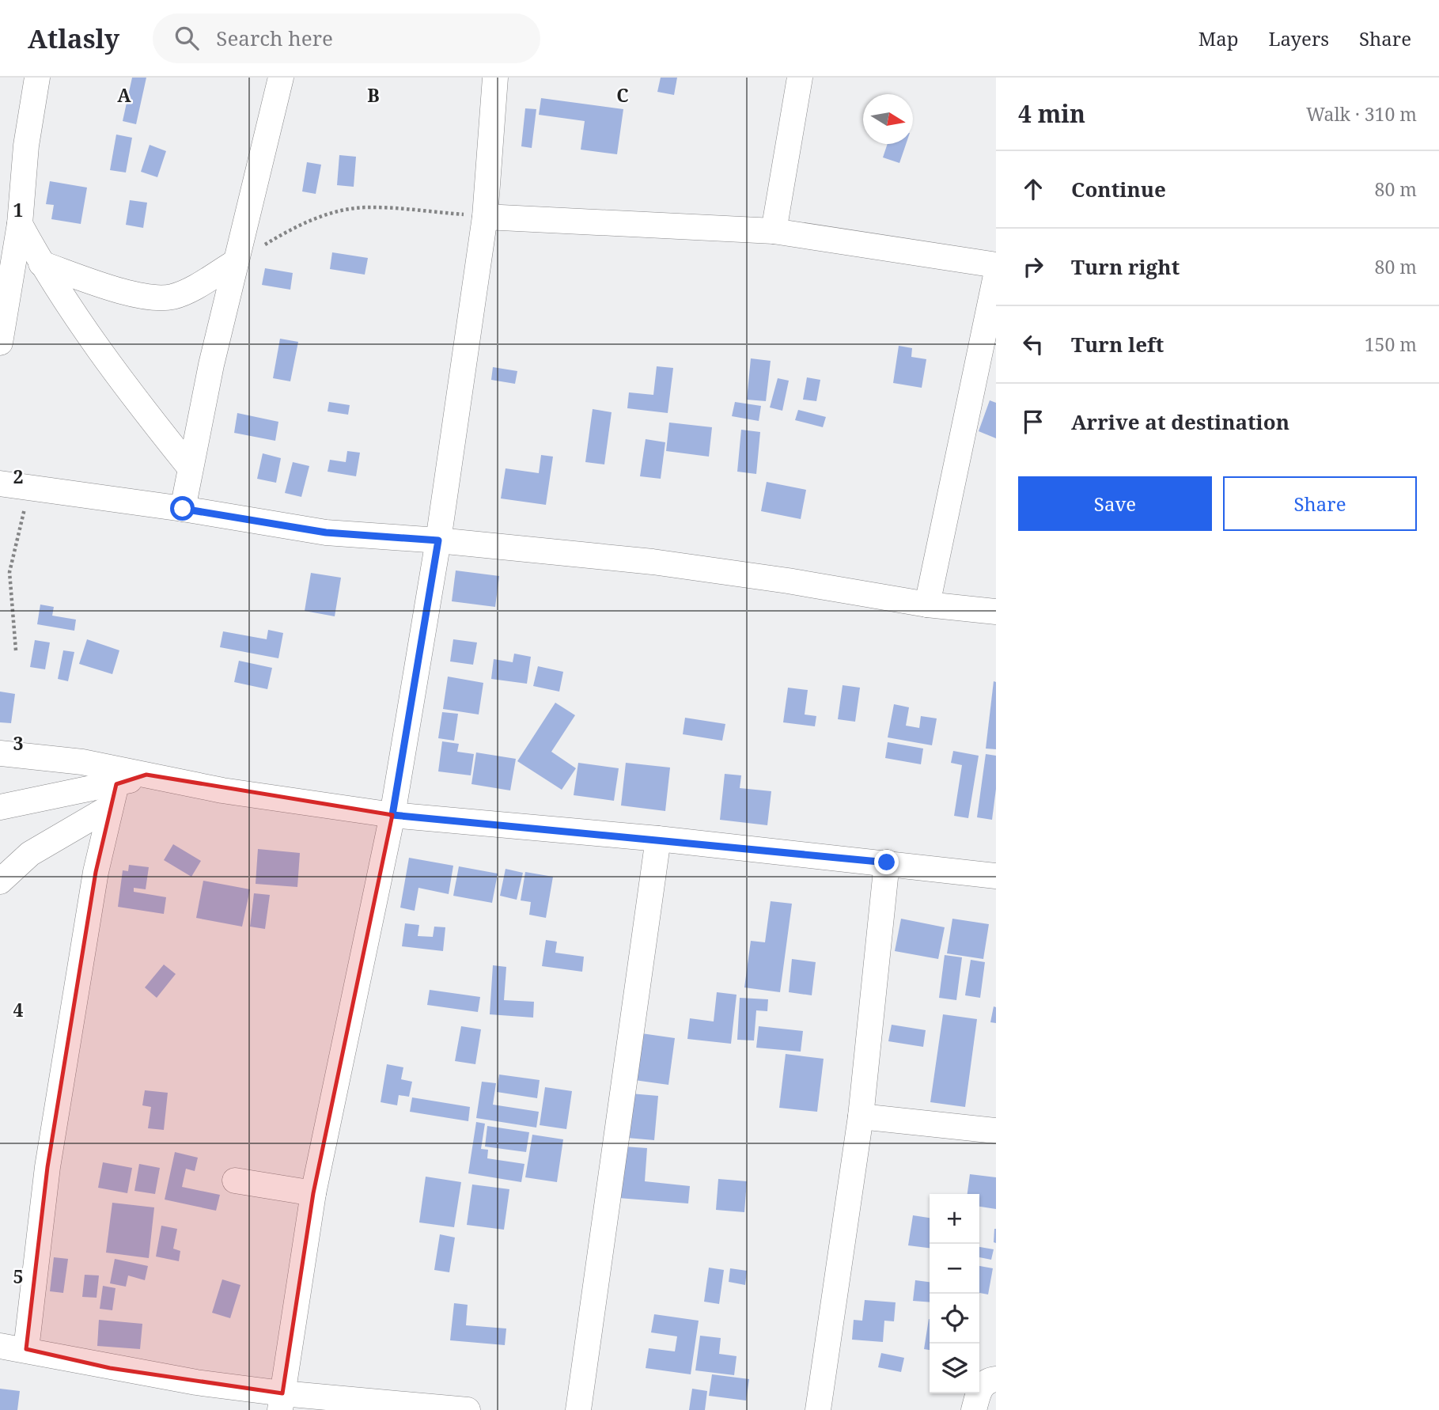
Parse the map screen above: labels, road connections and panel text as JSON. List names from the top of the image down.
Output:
{
  "north": "right",
  "page": {
    "header": "Atlasly",
    "search": "Search here",
    "nav": ["Map", "Layers", "Share"],
    "heading": ["4 min", "Walk · 310 m"],
    "list": [
      ["Continue", "80 m"],
      ["Turn right", "80 m"],
      ["Turn left", "150 m"],
      "Arrive at destination"
    ],
    "buttons": ["Save", "Share"],
    "map_buttons": ["+", "−"]
  },
  "grid": {
    "columns": ["A", "B", "C"],
    "rows": [
      "1",
      "2",
      "3",
      "4",
      "5"
    ]
  }
}
